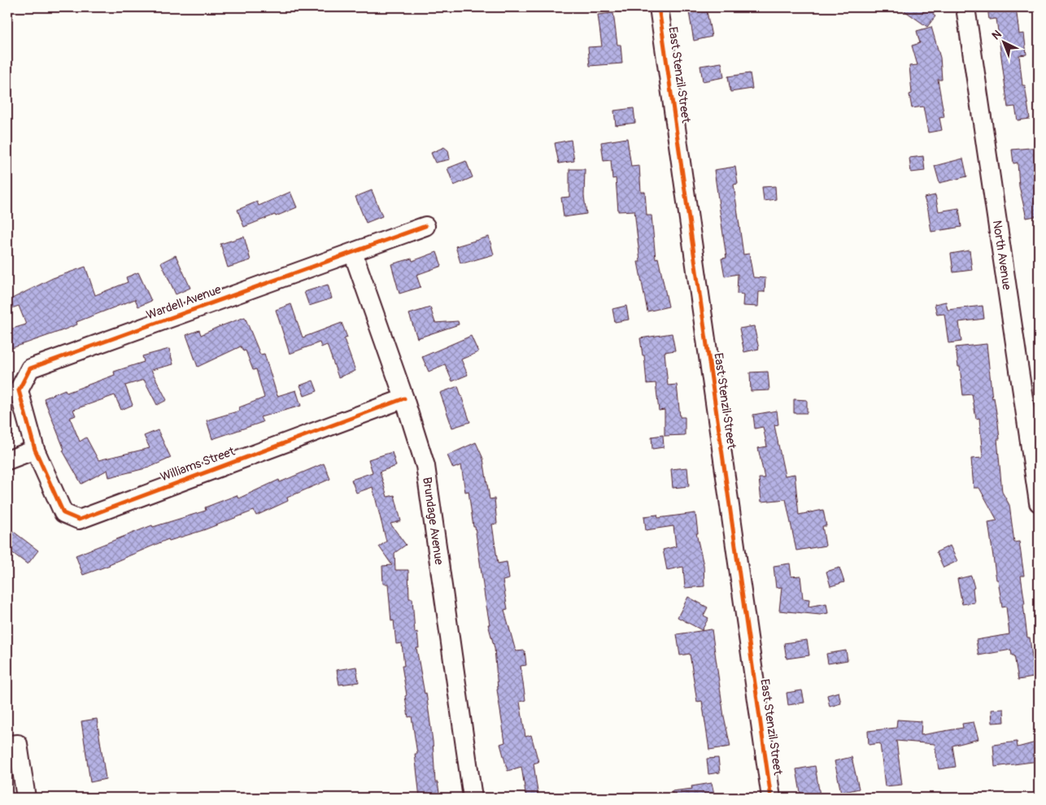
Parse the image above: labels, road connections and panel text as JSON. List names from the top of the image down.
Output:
{
  "streets": {
    "street": [
      "East Stenzil Street",
      "North Avenue",
      "Wardell Avenue",
      "Williams Street",
      "Brundage Avenue"
    ]
  },
  "crossings": [
    ["Wardell Avenue", "Williams Street"],
    ["Wardell Avenue", "Brundage Avenue"],
    ["Williams Street", "Brundage Avenue"]
  ],
  "north": "top left"
}
